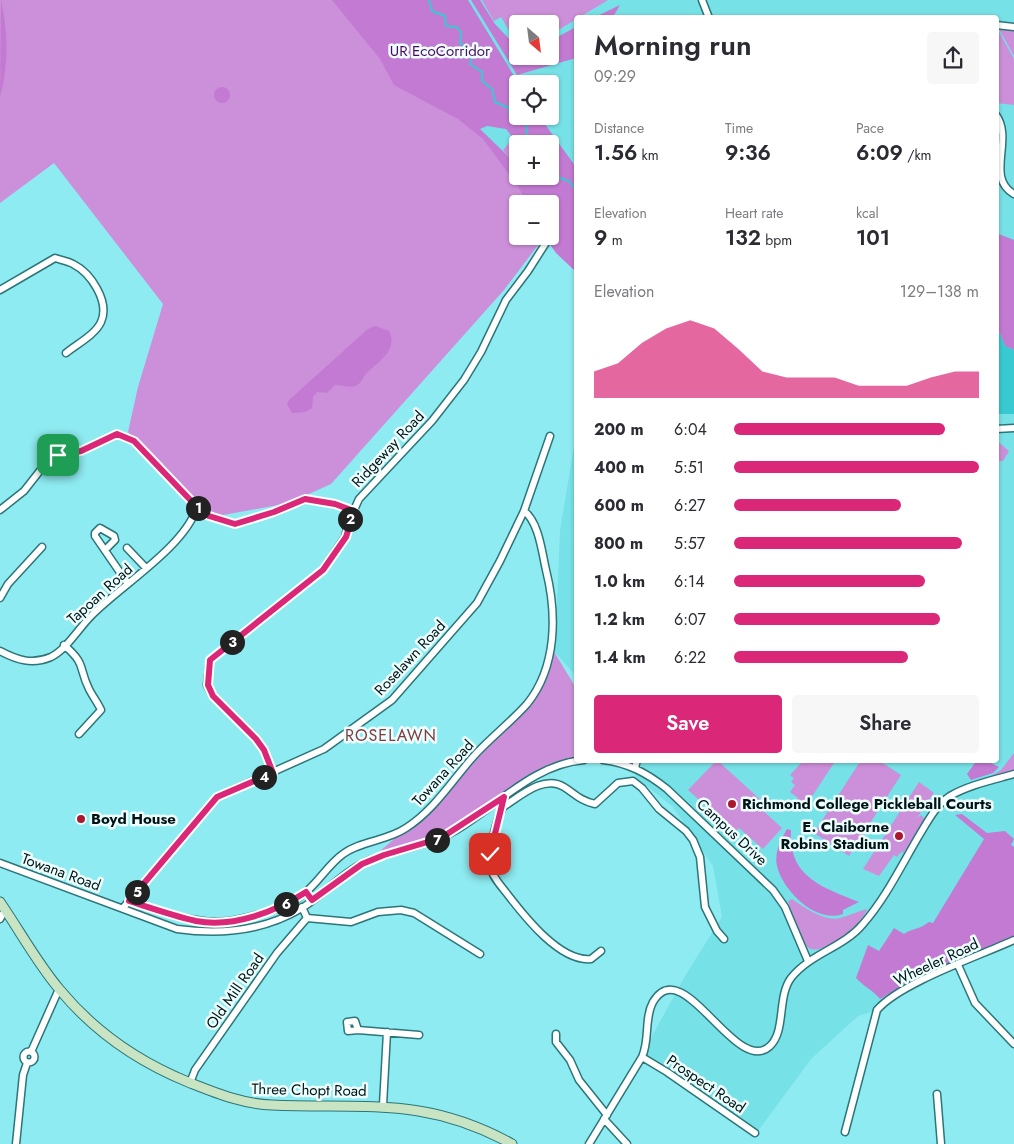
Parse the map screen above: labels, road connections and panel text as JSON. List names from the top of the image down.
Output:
{
  "streets": {
    "main road": ["Three Chopt Road"],
    "street": [
      "Ridgeway Road",
      "Tapoan Road",
      "Roselawn Road",
      "Towana Road",
      "Campus Drive",
      "Wheeler Road",
      "Old Mill Road",
      "Prospect Road"
    ]
  },
  "crossings": [
    ["Ridgeway Road", "Roselawn Road"],
    ["Roselawn Road", "Towana Road"],
    ["Old Mill Road", "Three Chopt Road"]
  ],
  "districts": ["ROSELAWN"],
  "parks": ["UR EcoCorridor"],
  "places": ["Richmond College Pickleball Courts", "Boyd House", "E. Claiborne Robins Stadium"],
  "north": "bottom right",
  "page": {
    "map_buttons": ["+", "−"],
    "heading": ["Morning run", "09:29"],
    "stats": [
      ["Distance", "1.56 km"],
      ["Time", "9:36"],
      ["Pace", "6:09 /km"],
      ["Elevation", "9 m"],
      ["Heart rate", "132 bpm"],
      ["kcal", "101"]
    ],
    "chart": ["Elevation", "129–138 m"],
    "list": [
      {
        "name": "200 m",
        "note": "6:04"
      },
      {
        "name": "400 m",
        "note": "5:51"
      },
      {
        "name": "600 m",
        "note": "6:27"
      },
      {
        "name": "800 m",
        "note": "5:57"
      },
      {
        "name": "1.0 km",
        "note": "6:14"
      },
      {
        "name": "1.2 km",
        "note": "6:07"
      },
      {
        "name": "1.4 km",
        "note": "6:22"
      }
    ],
    "pins": [
      "1",
      "2",
      "3",
      "4",
      "7",
      "5",
      "6"
    ],
    "buttons": ["Save", "Share"]
  }
}
